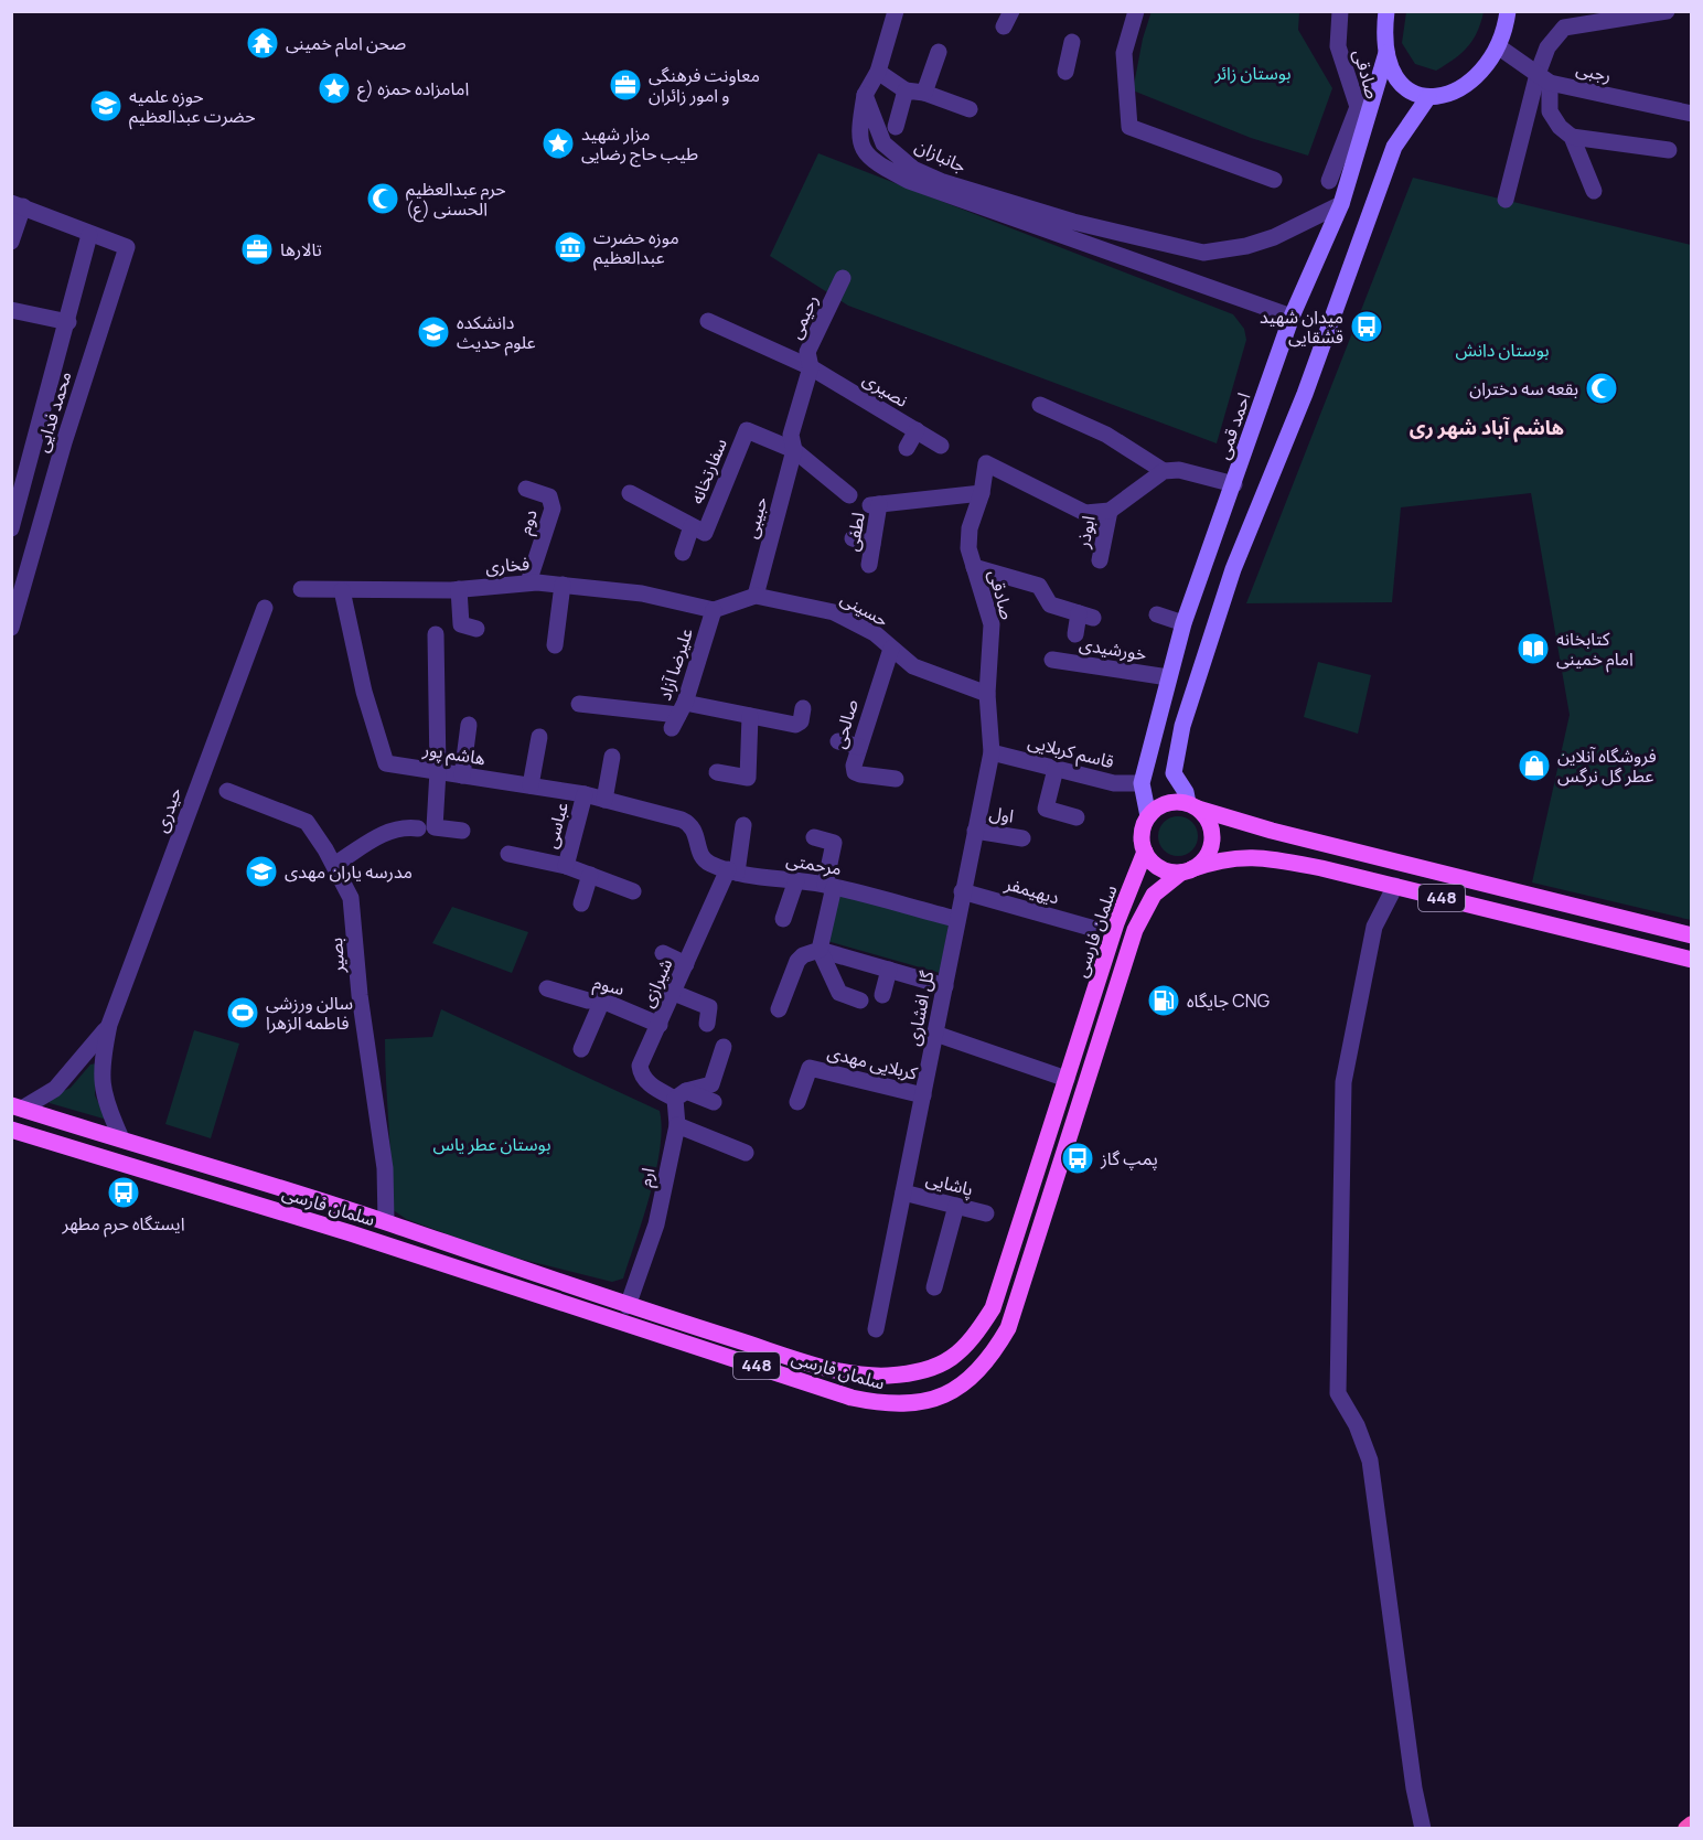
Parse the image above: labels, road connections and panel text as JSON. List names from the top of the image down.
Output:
{
  "streets": {
    "main road": ["احمد قمی", "448", "سلمان فارسی"],
    "street": [
      "رجبی",
      "صادقی",
      "جانبازان",
      "رحیمی",
      "نصیری",
      "محمد فدایی",
      "سفارتخانه",
      "حبیبی",
      "دوم",
      "لطفی",
      "ابوذر",
      "فخاری",
      "حسینی",
      "خورشیدی",
      "علیرضا آزاد",
      "صالحی",
      "قاسم کربلایی",
      "هاشم پور",
      "حیدری",
      "اول",
      "عباسی",
      "مرحمتی",
      "دیهیمفر",
      "بصیر",
      "شیرازی",
      "سوم",
      "گل افشاری",
      "کربلایی مهدی",
      "ارم",
      "پاشایی"
    ]
  },
  "crossings": [
    ["صادقی", "لطفی"],
    ["صادقی", "ابوذر"],
    ["صادقی", "حسینی"],
    ["صادقی", "گل افشاری"],
    ["جانبازان", "احمد قمی"],
    ["رحیمی", "نصیری"],
    ["رحیمی", "سفارتخانه"],
    ["رحیمی", "حبیبی"],
    ["احمد قمی", "خورشیدی"],
    ["احمد قمی", "قاسم کربلایی"],
    ["احمد قمی", "448"],
    ["احمد قمی", "سلمان فارسی"],
    ["سفارتخانه", "حبیبی"],
    ["حبیبی", "حسینی"],
    ["دوم", "فخاری"],
    ["فخاری", "علیرضا آزاد"],
    ["فخاری", "هاشم پور"],
    ["حسینی", "صالحی"],
    ["حسینی", "گل افشاری"],
    ["قاسم کربلایی", "گل افشاری"],
    ["هاشم پور", "عباسی"],
    ["هاشم پور", "مرحمتی"],
    ["اول", "گل افشاری"],
    ["مرحمتی", "شیرازی"],
    ["مرحمتی", "گل افشاری"],
    ["دیهیمفر", "گل افشاری"],
    ["448", "سلمان فارسی"],
    ["سلمان فارسی", "بصیر"],
    ["سلمان فارسی", "ارم"],
    ["شیرازی", "سوم"],
    ["شیرازی", "ارم"],
    ["گل افشاری", "کربلایی مهدی"],
    ["گل افشاری", "پاشایی"]
  ],
  "districts": ["هاشم آباد شهر ری"],
  "parks": ["بوستان زائر", "بوستان دانش", "بوستان عطر یاس"],
  "places": {
    "temple": ["صحن امام خمینی"],
    "office": ["معاونت فرهنگی و امور زائران", "تالارها"],
    "place": ["امامزاده حمزه (ع", "مزار شهید طیب حاج رضایی"],
    "school or university": ["حوزه علمیه حضرت عبدالعظیم", "دانشکده علوم حدیث", "مدرسه یاران مهدی"],
    "mosque": ["حرم عبدالعظیم الحسنی (ع)", "بقعه سه دختران"],
    "museum": ["موزه حضرت عبدالعظیم"],
    "bus stop": ["میدان شهید قشقایی", "پمپ گاز", "ایستگاه حرم مطهر"],
    "library": ["کتابخانه امام خمینی"],
    "shop": ["فروشگاه آنلاین عطر گل نرگس"],
    "fuel station": ["جایگاه CNG"],
    "sports": ["سالن ورزشی فاطمه الزهرا"]
  }
}
